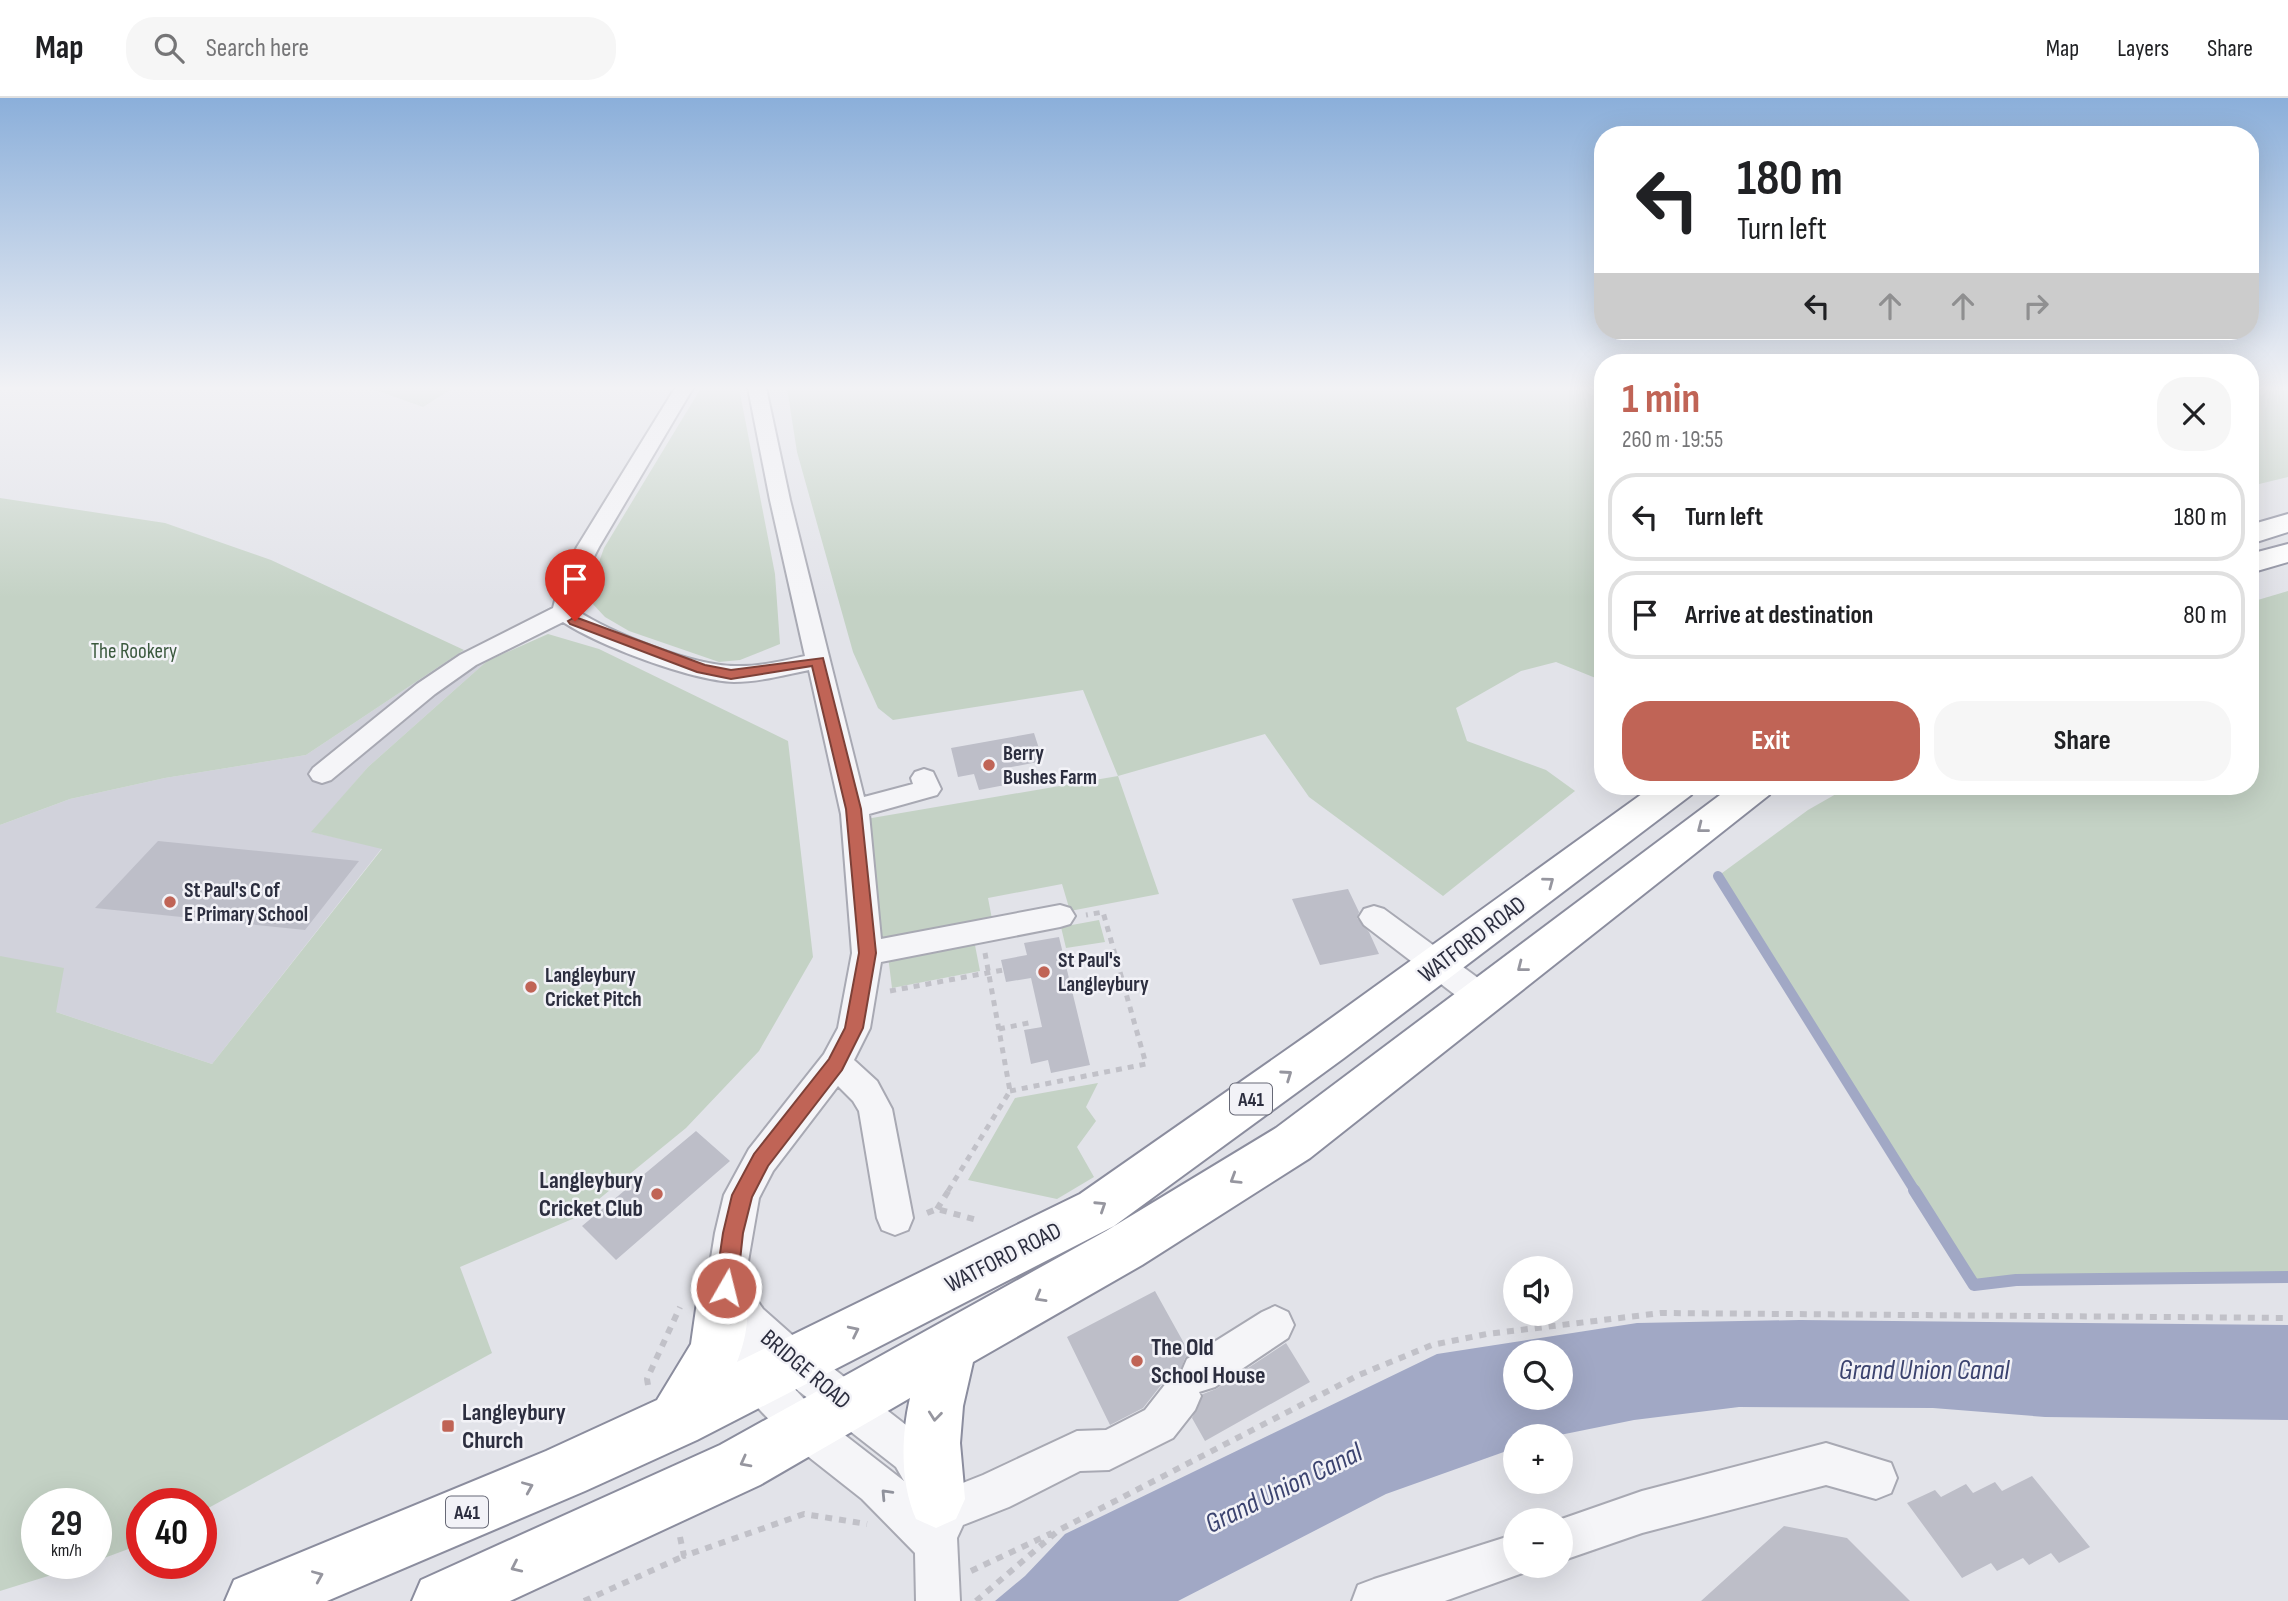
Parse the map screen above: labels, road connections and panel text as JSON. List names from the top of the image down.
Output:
{
  "streets": {
    "highway": ["WATFORD ROAD", "A41"],
    "street": ["BRIDGE ROAD"]
  },
  "crossings": [
    ["WATFORD ROAD", "BRIDGE ROAD"]
  ],
  "water": ["Grand Union Canal"],
  "parks": ["The Rookery"],
  "places": {
    "other": [
      "Berry Bushes Farm",
      "St Paul's C of E Primary School",
      "St Paul's Langleybury",
      "Langleybury Cricket Pitch",
      "Langleybury Cricket Club",
      "The Old School House"
    ],
    "transit": ["Langleybury Church"]
  },
  "page": {
    "header": "Map",
    "search": "Search here",
    "nav": ["Map", "Layers", "Share"],
    "turn": ["180 m", "Turn left"],
    "heading": ["1 min", "260 m · 19:55"],
    "list": [
      {
        "name": "Turn left",
        "value": "180 m"
      },
      {
        "name": "Arrive at destination",
        "value": "80 m"
      }
    ],
    "buttons": ["Exit", "Share"],
    "map_buttons": ["+", "−"],
    "speed": "29 km/h",
    "limit": "40"
  }
}
